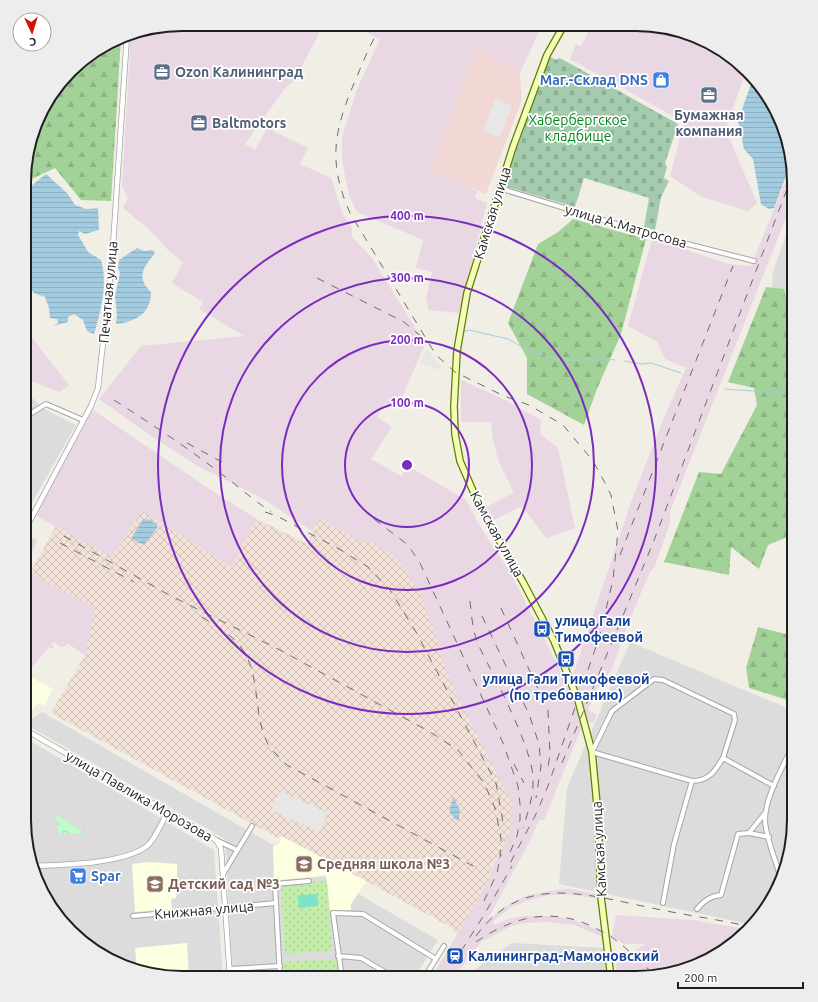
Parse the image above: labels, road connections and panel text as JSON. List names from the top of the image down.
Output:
{
  "streets": {
    "main road": ["Камская улица"],
    "street": [
      "улица А.Матросова",
      "Печатная улица",
      "улица Павлика Морозова",
      "Книжная улица"
    ]
  },
  "crossings": [
    ["Камская улица", "улица А.Матросова"],
    ["улица Павлика Морозова", "Книжная улица"]
  ],
  "parks": ["Хабербергское кладбище"],
  "places": {
    "office": ["Ozon Калининград", "Бумажная компания", "Baltmotors"],
    "shop": ["Маг.-Склад DNS"],
    "bus stop": ["улица Гали Тимофеевой", "улица Гали Тимофеевой (по требованию)"],
    "school or university": ["Средняя школа №3", "Детский сад №3"],
    "supermarket": ["Spar"],
    "station": ["Калининград-Мамоновский"]
  },
  "scale_bar": "200 m",
  "north": "bottom",
  "rings": [
    "400 m",
    "300 m",
    "200 m",
    "100 m"
  ]
}
